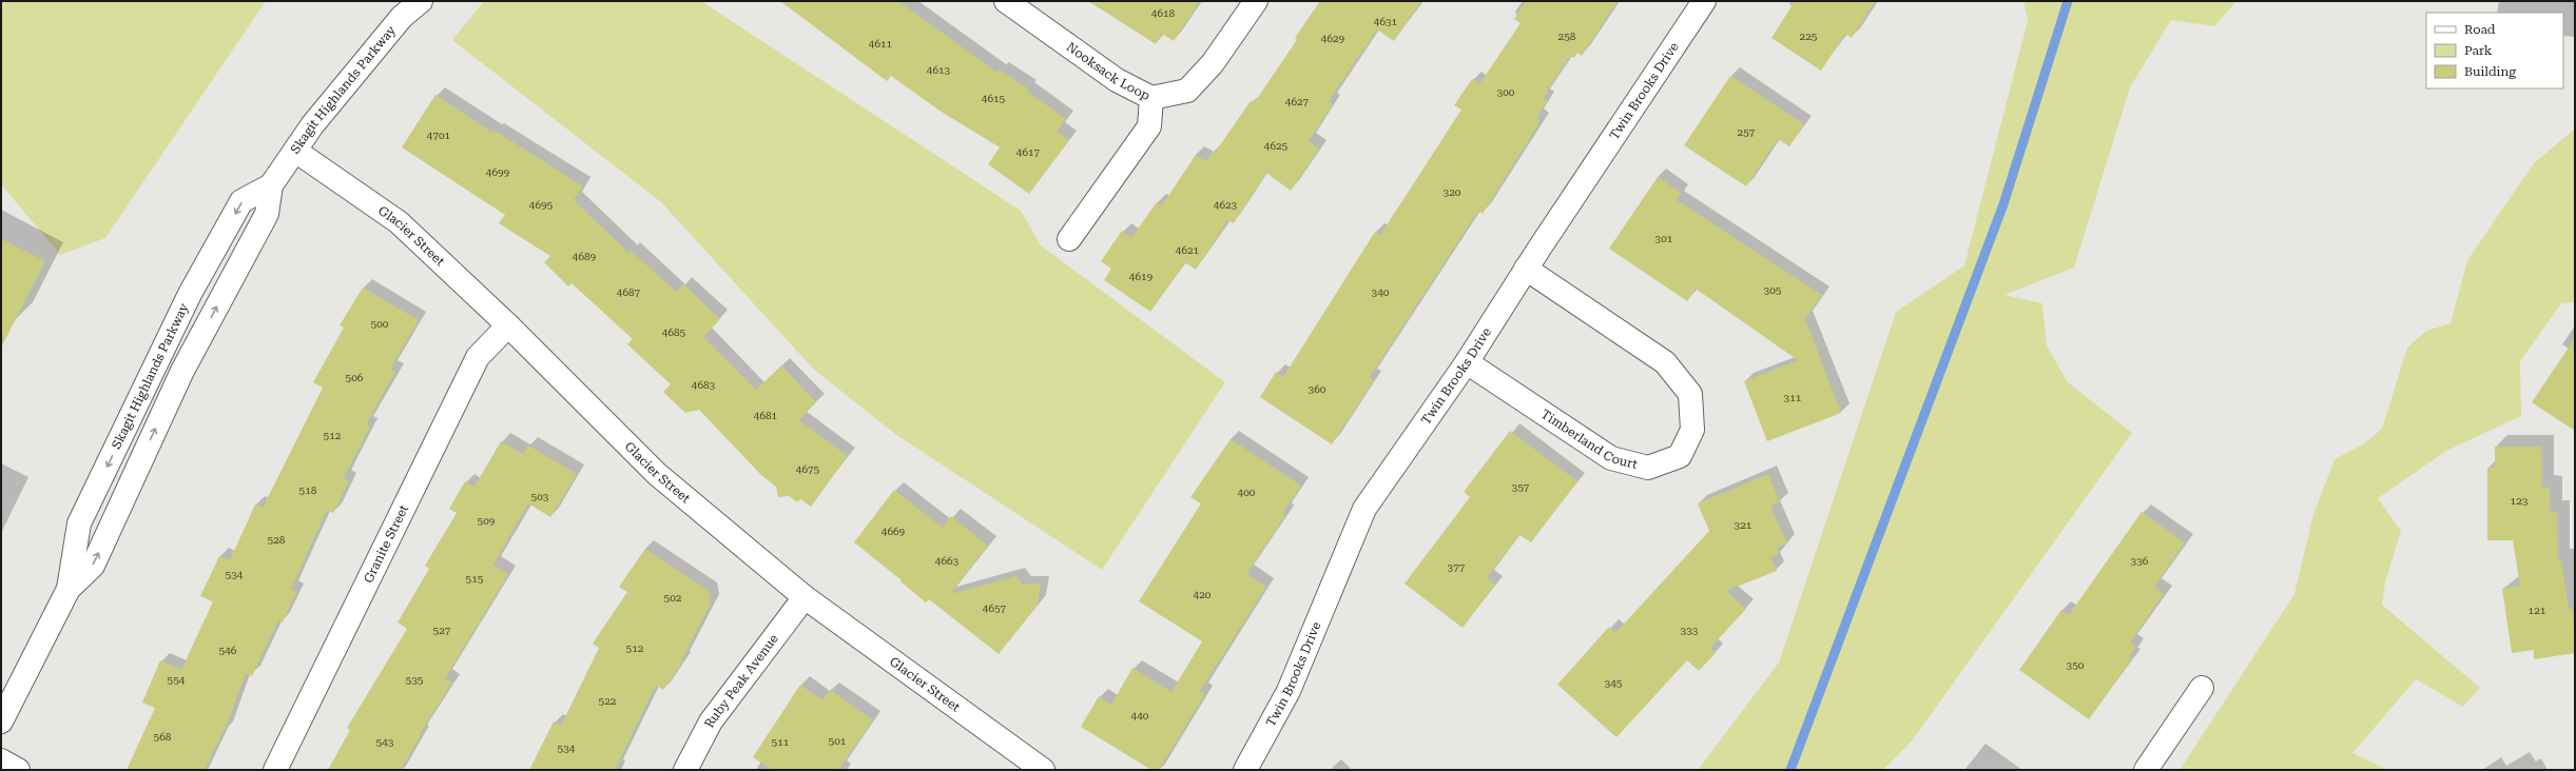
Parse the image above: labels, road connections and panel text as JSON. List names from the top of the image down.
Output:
{
  "streets": {
    "street": [
      "Nooksack Loop",
      "Skagit Highlands Parkway",
      "Twin Brooks Drive",
      "Glacier Street",
      "Timberland Court",
      "Granite Street",
      "Ruby Peak Avenue"
    ]
  },
  "crossings": [
    ["Skagit Highlands Parkway", "Glacier Street"],
    ["Twin Brooks Drive", "Timberland Court"],
    ["Glacier Street", "Granite Street"],
    ["Glacier Street", "Ruby Peak Avenue"]
  ],
  "house_numbers": [
    "4618",
    "4631",
    "258",
    "225",
    "4629",
    "4611",
    "4613",
    "300",
    "4615",
    "4627",
    "257",
    "4701",
    "4625",
    "4617",
    "4699",
    "320",
    "4695",
    "4623",
    "301",
    "4621",
    "4689",
    "4619",
    "305",
    "4687",
    "340",
    "500",
    "4685",
    "506",
    "4683",
    "360",
    "311",
    "4681",
    "512",
    "4675",
    "357",
    "518",
    "400",
    "503",
    "123",
    "509",
    "321",
    "4669",
    "528",
    "4663",
    "336",
    "377",
    "534",
    "515",
    "420",
    "502",
    "4657",
    "121",
    "527",
    "333",
    "512",
    "546",
    "350",
    "554",
    "535",
    "345",
    "522",
    "440",
    "568",
    "501",
    "543",
    "511",
    "534"
  ],
  "legend": ["Road", "Park", "Building"]
}
